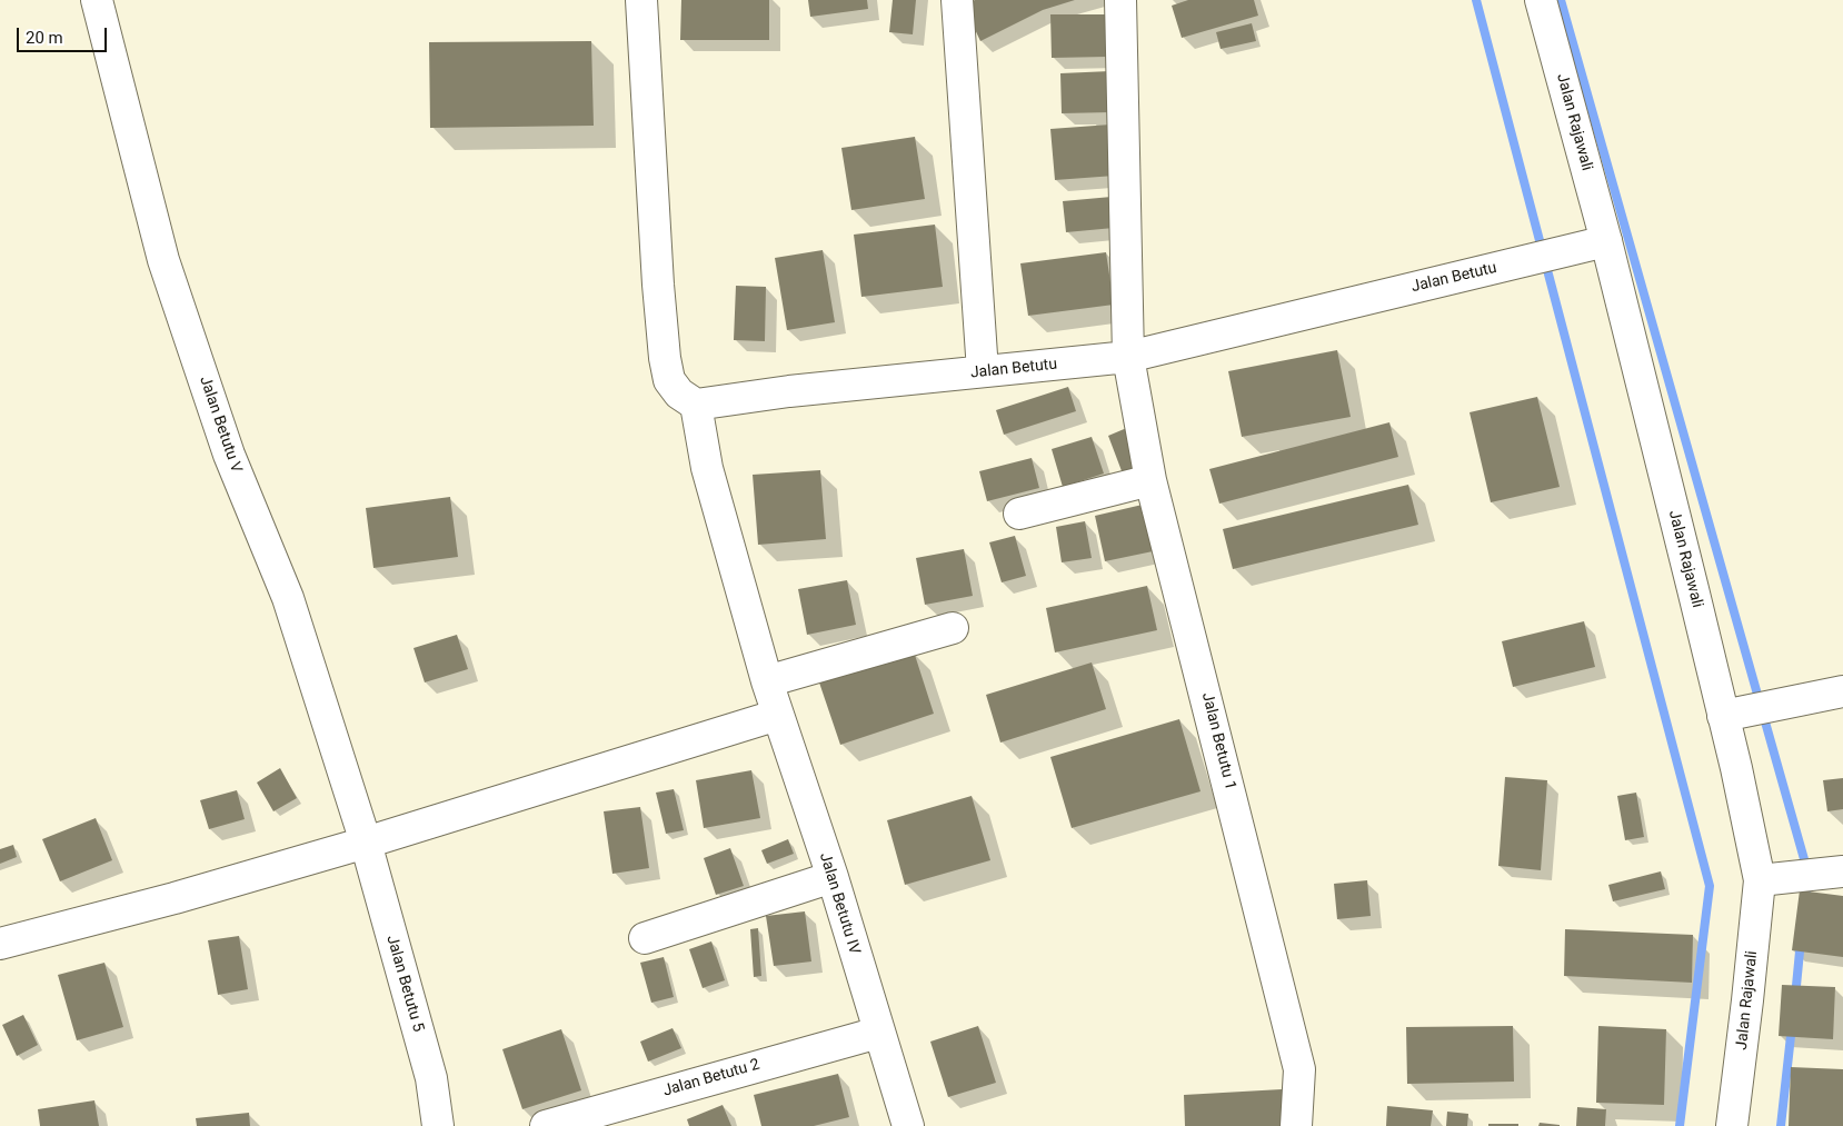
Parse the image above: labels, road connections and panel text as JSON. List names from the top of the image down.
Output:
{
  "streets": {
    "street": [
      "Jalan Rajawali",
      "Jalan Betutu",
      "Jalan Betutu V",
      "Jalan Betutu 1",
      "Jalan Betutu IV",
      "Jalan Betutu 5",
      "Jalan Betutu 2"
    ]
  },
  "crossings": [
    ["Jalan Rajawali", "Jalan Betutu"],
    ["Jalan Betutu", "Jalan Betutu 1"],
    ["Jalan Betutu V", "Jalan Betutu 5"],
    ["Jalan Betutu IV", "Jalan Betutu 2"]
  ],
  "scale_bar": "20 m"
}
